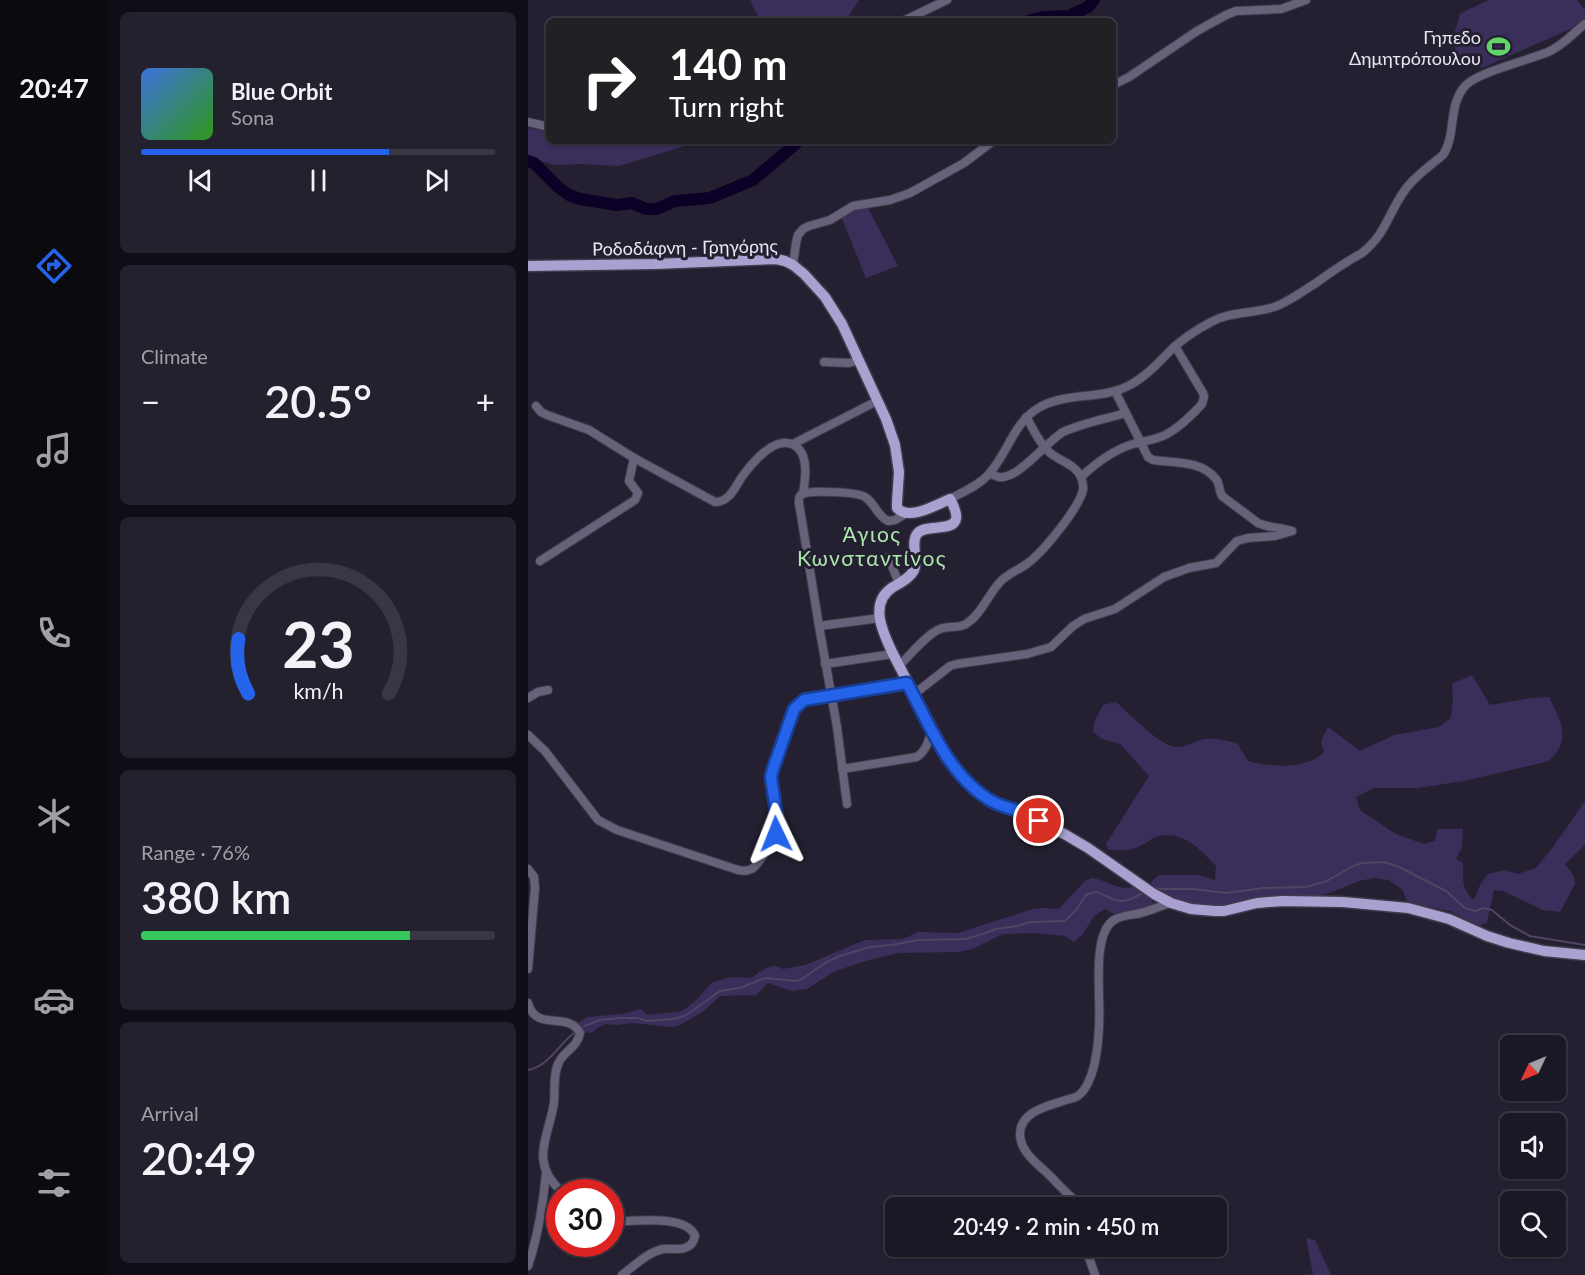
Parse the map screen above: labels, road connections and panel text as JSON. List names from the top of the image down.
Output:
{
  "streets": {
    "main road": ["Ροδοδάφνη - Γρηγόρης"]
  },
  "districts": ["Άγιος Κωνσταντίνος"],
  "places": {
    "sports": ["Γηπεδο Δημητρόπουλου"]
  },
  "north": "bottom left",
  "page": {
    "tabs": "20:47",
    "turn": ["140 m", "Turn right"],
    "song": ["Blue Orbit", "Sona"],
    "tile": [
      "Climate",
      ["Range · 76%", "380 km"],
      ["Arrival", "20:49"]
    ],
    "heat": ["−", "20.5°", "+"],
    "limit": "30",
    "trip": "20:49 · 2 min · 450 m",
    "gauge": ["23", "km/h"]
  }
}
